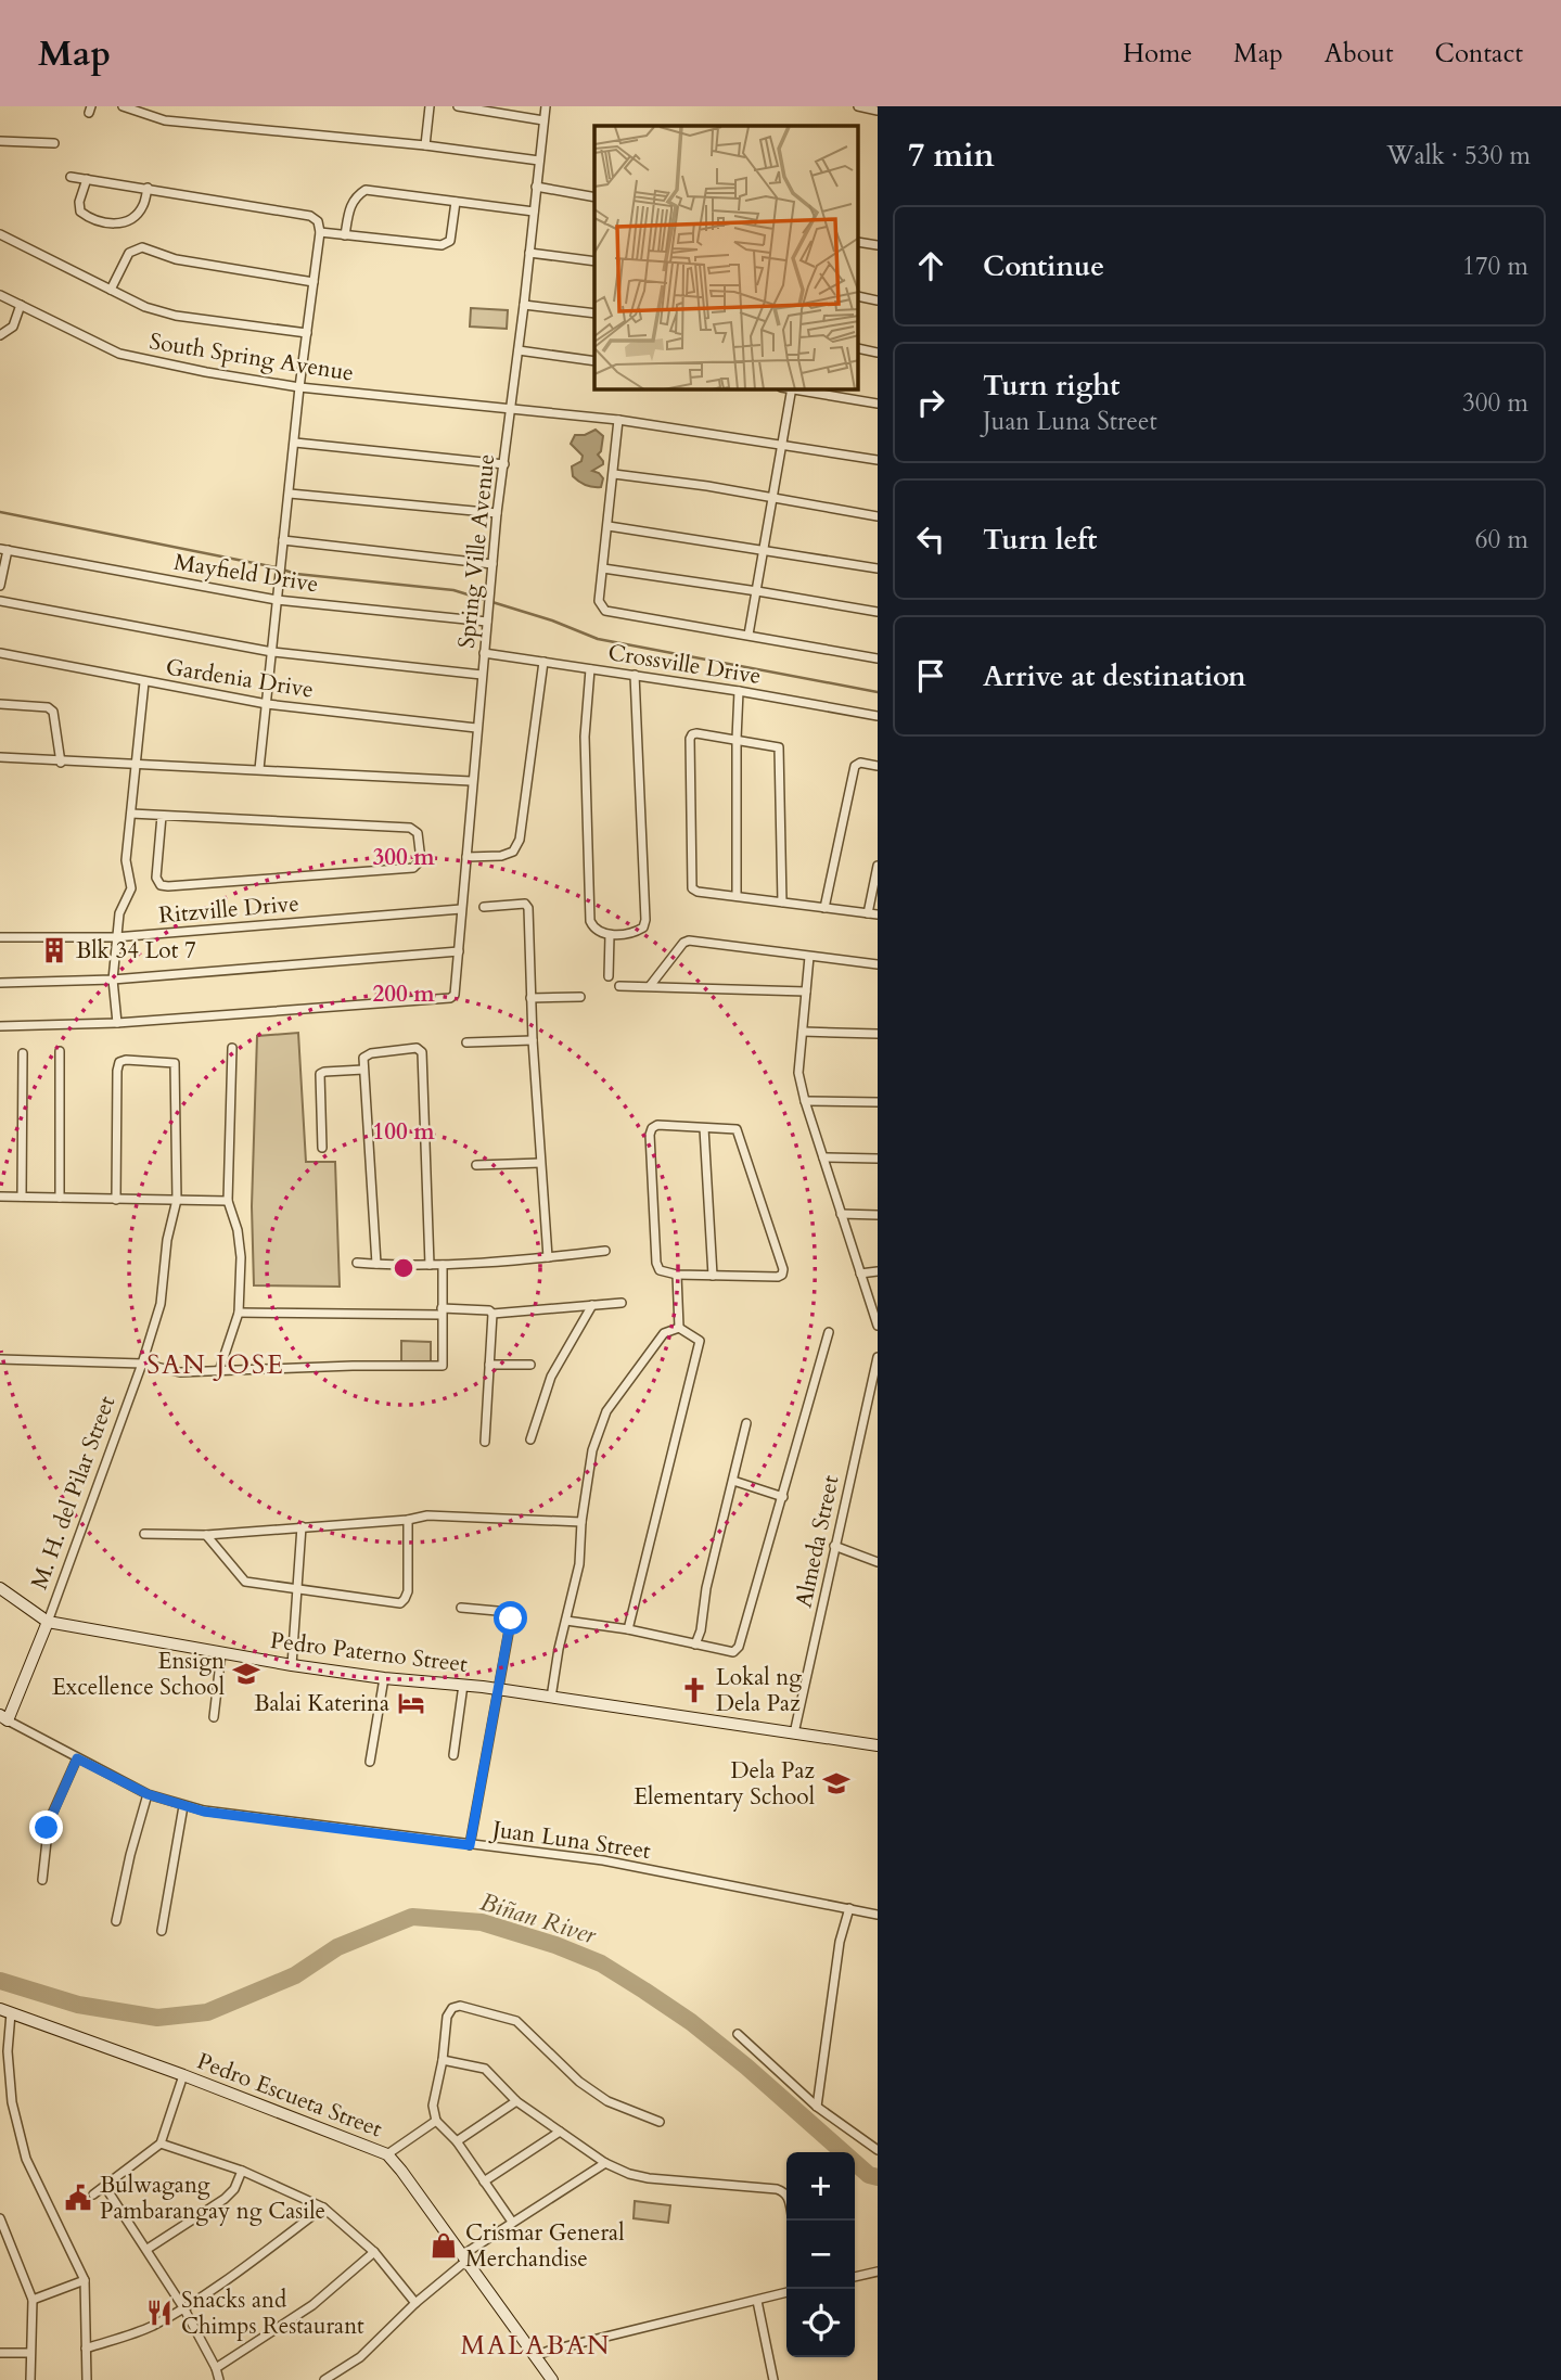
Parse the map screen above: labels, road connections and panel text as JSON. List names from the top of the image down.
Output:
{
  "streets": {
    "street": [
      "South Spring Avenue",
      "Spring Ville Avenue",
      "Mayfield Drive",
      "Crossville Drive",
      "Gardenia Drive",
      "Ritzville Drive",
      "M. H. del Pilar Street",
      "Almeda Street",
      "Pedro Paterno Street",
      "Juan Luna Street",
      "Pedro Escueta Street"
    ]
  },
  "crossings": [
    ["South Spring Avenue", "Spring Ville Avenue"],
    ["Spring Ville Avenue", "Mayfield Drive"],
    ["Spring Ville Avenue", "Crossville Drive"],
    ["Spring Ville Avenue", "Gardenia Drive"],
    ["Spring Ville Avenue", "Ritzville Drive"],
    ["M. H. del Pilar Street", "Pedro Paterno Street"],
    ["M. H. del Pilar Street", "Juan Luna Street"],
    ["Almeda Street", "Pedro Paterno Street"]
  ],
  "districts": ["SAN JOSE", "MALABAN"],
  "water": ["Biñan River"],
  "places": {
    "building": ["Blk 34 Lot 7"],
    "school or university": ["Ensign Excellence School", "Dela Paz Elementary School"],
    "church": ["Lokal ng Dela Paz"],
    "hotel": ["Balai Katerina"],
    "public building": ["Bulwagang Pambarangay ng Casile"],
    "shop": ["Crismar General Merchandise"],
    "restaurant": ["Snacks and Chimps Restaurant"]
  },
  "page": {
    "header": "Map",
    "nav": [
      "Home",
      "Map",
      "About",
      "Contact"
    ],
    "heading": ["7 min", "Walk · 530 m"],
    "list": [
      ["Continue", "170 m"],
      ["Turn right", "Juan Luna Street", "300 m"],
      ["Turn left", "60 m"],
      "Arrive at destination"
    ],
    "map_buttons": ["+", "−"]
  },
  "rings": ["300 m", "200 m", "100 m"]
}
